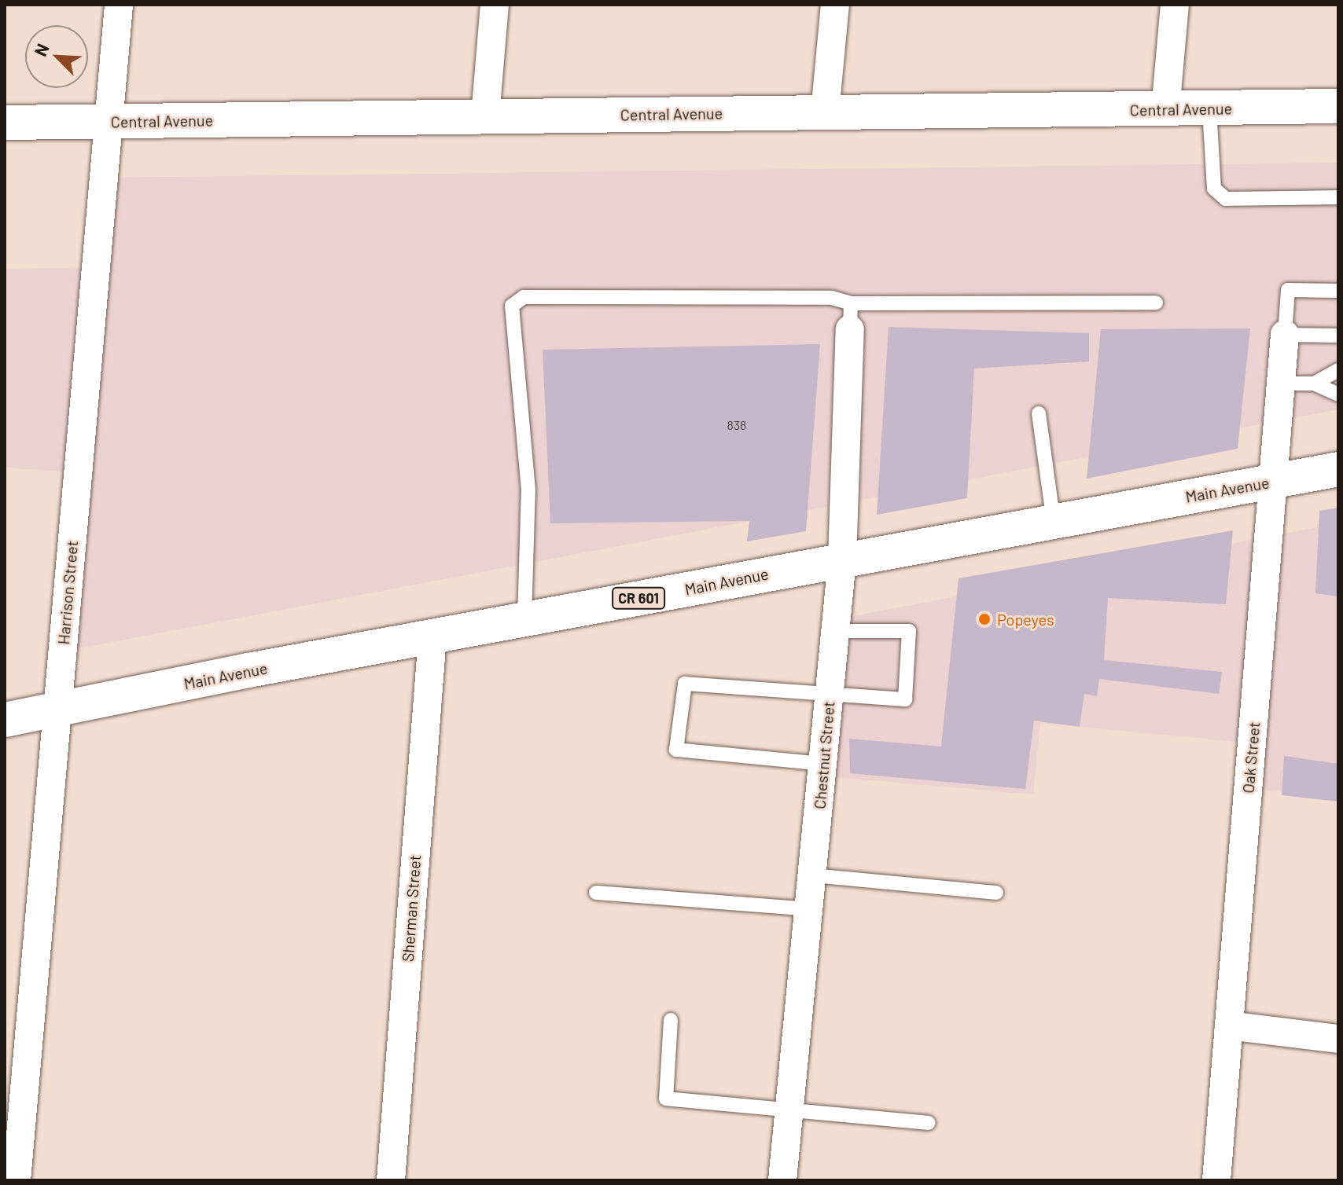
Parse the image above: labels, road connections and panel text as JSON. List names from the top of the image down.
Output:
{
  "streets": {
    "main road": ["Central Avenue", "Main Avenue", "CR 601"],
    "street": [
      "Harrison Street",
      "Chestnut Street",
      "Oak Street",
      "Sherman Street"
    ]
  },
  "crossings": [
    ["Central Avenue", "Harrison Street"],
    ["Main Avenue", "Harrison Street"],
    ["Main Avenue", "Chestnut Street"],
    ["Main Avenue", "Oak Street"],
    ["Main Avenue", "Sherman Street"]
  ],
  "places": ["Popeyes"],
  "house_numbers": ["838"],
  "north": "top left"
}
